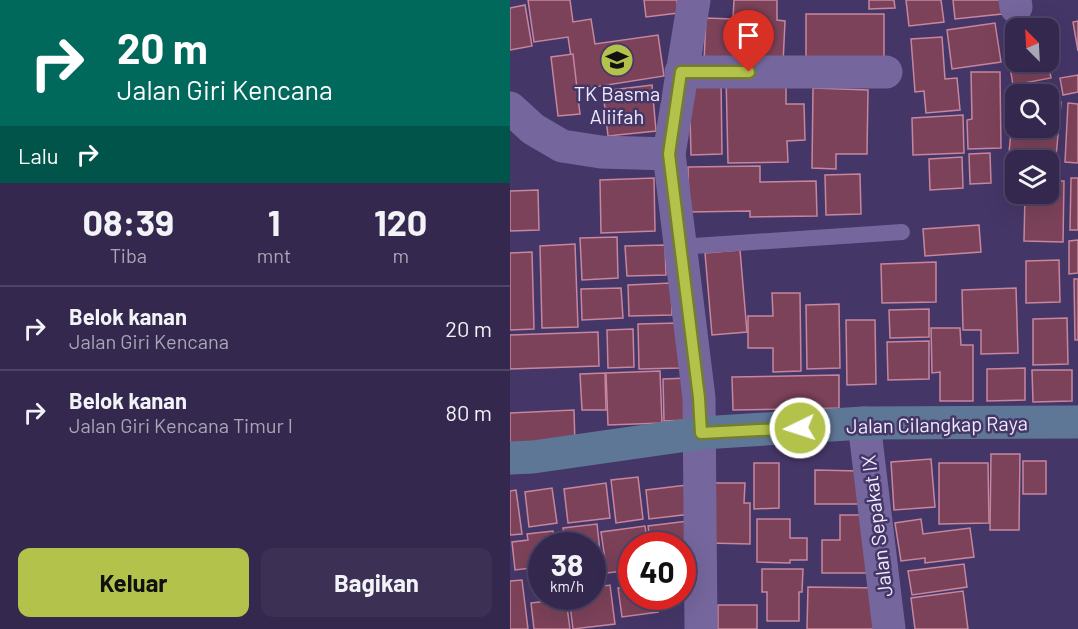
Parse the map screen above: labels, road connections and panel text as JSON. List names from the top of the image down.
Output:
{
  "streets": {
    "street": ["Jalan Cilangkap Raya", "Jalan Sepakat IX"]
  },
  "crossings": [
    ["Jalan Cilangkap Raya", "Jalan Sepakat IX"]
  ],
  "places": {
    "school or university": ["TK Basma Aliifah"]
  },
  "north": "top left",
  "page": {
    "turn": ["20 m", "Jalan Giri Kencana"],
    "then": "Lalu",
    "eta": [
      "08:39",
      "Tiba",
      "1",
      "mnt",
      "120",
      "m"
    ],
    "list": [
      {
        "name": "Belok kanan",
        "note": "Jalan Giri Kencana",
        "value": "20 m"
      },
      {
        "name": "Belok kanan",
        "note": "Jalan Giri Kencana Timur I",
        "value": "80 m"
      }
    ],
    "speed": "38 km/h",
    "limit": "40",
    "buttons": ["Keluar", "Bagikan"]
  }
}
